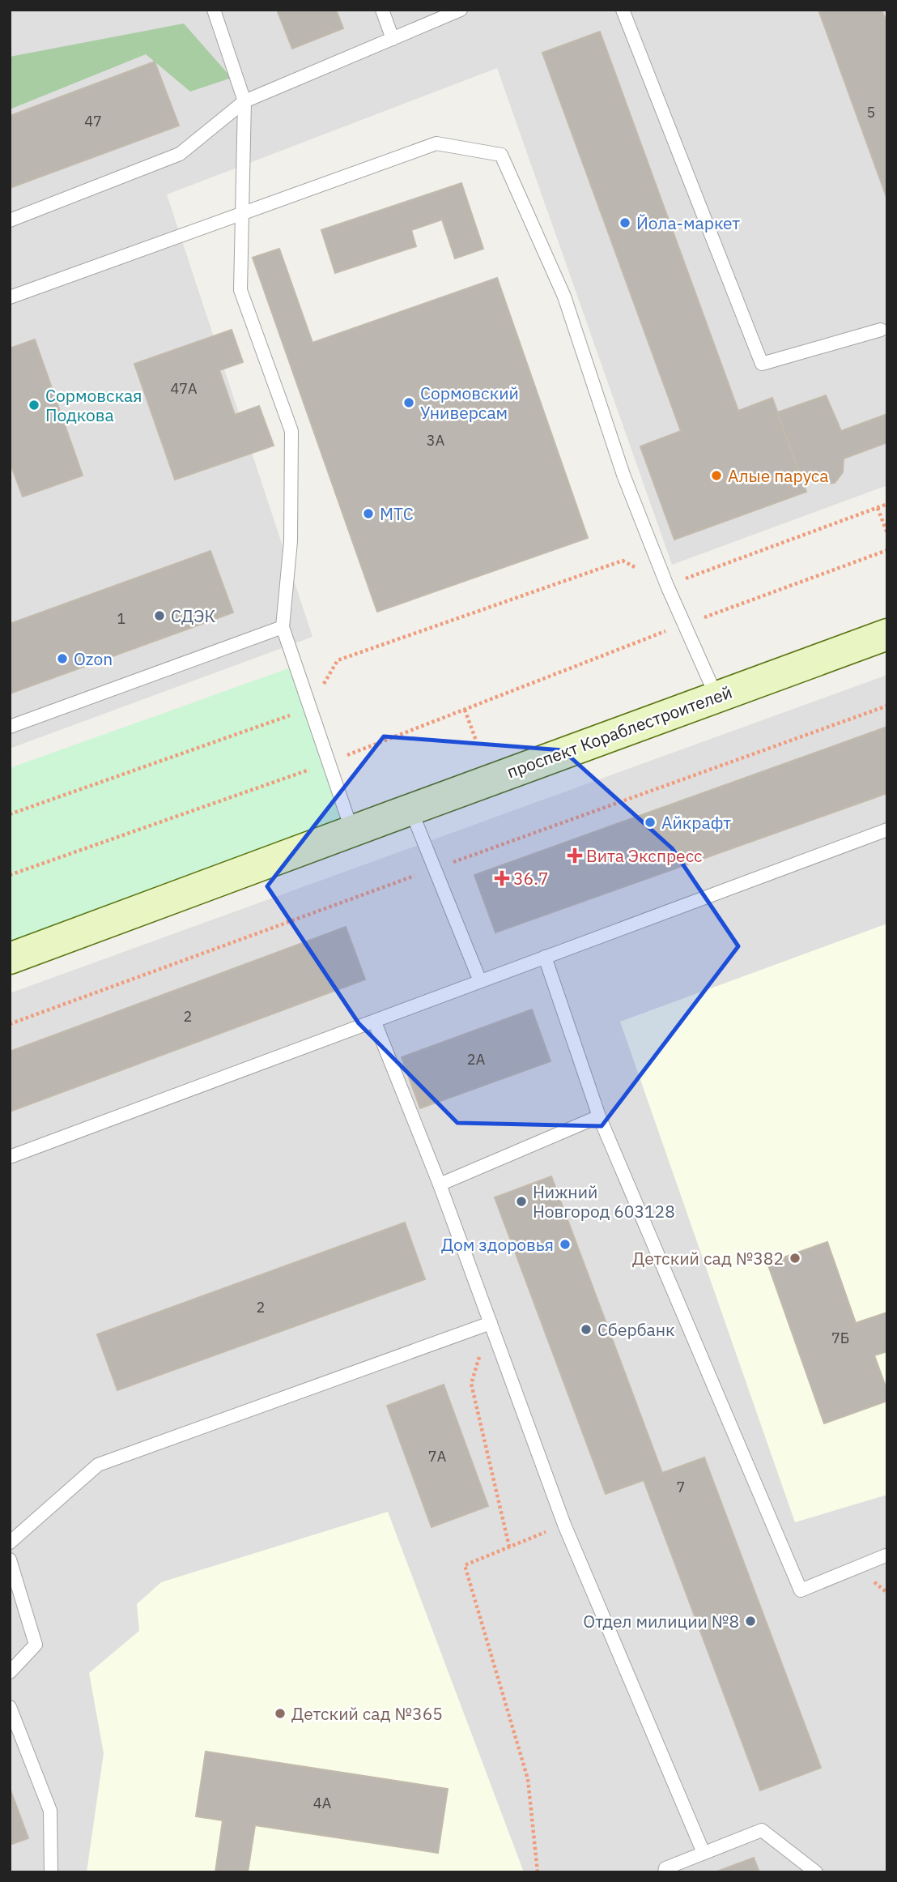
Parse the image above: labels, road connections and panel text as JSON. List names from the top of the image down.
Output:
{
  "streets": {
    "street": ["проспект Кораблестроителей"]
  },
  "places": {
    "other": [
      "Йола-маркет",
      "Сормовский Универсам",
      "Сормовская Подкова",
      "Алые паруса",
      "МТС",
      "СДЭК",
      "Ozon",
      "Айкрафт",
      "Нижний Новгород 603128",
      "Дом здоровья",
      "Детский сад №382",
      "Сбербанк",
      "Отдел милиции №8",
      "Детский сад №365"
    ],
    "health": ["Вита Экспресс", "36.7"]
  },
  "house_numbers": [
    "5",
    "47",
    "47А",
    "3А",
    "1",
    "2",
    "2А",
    "2",
    "7Б",
    "7А",
    "7",
    "4А"
  ]
}
